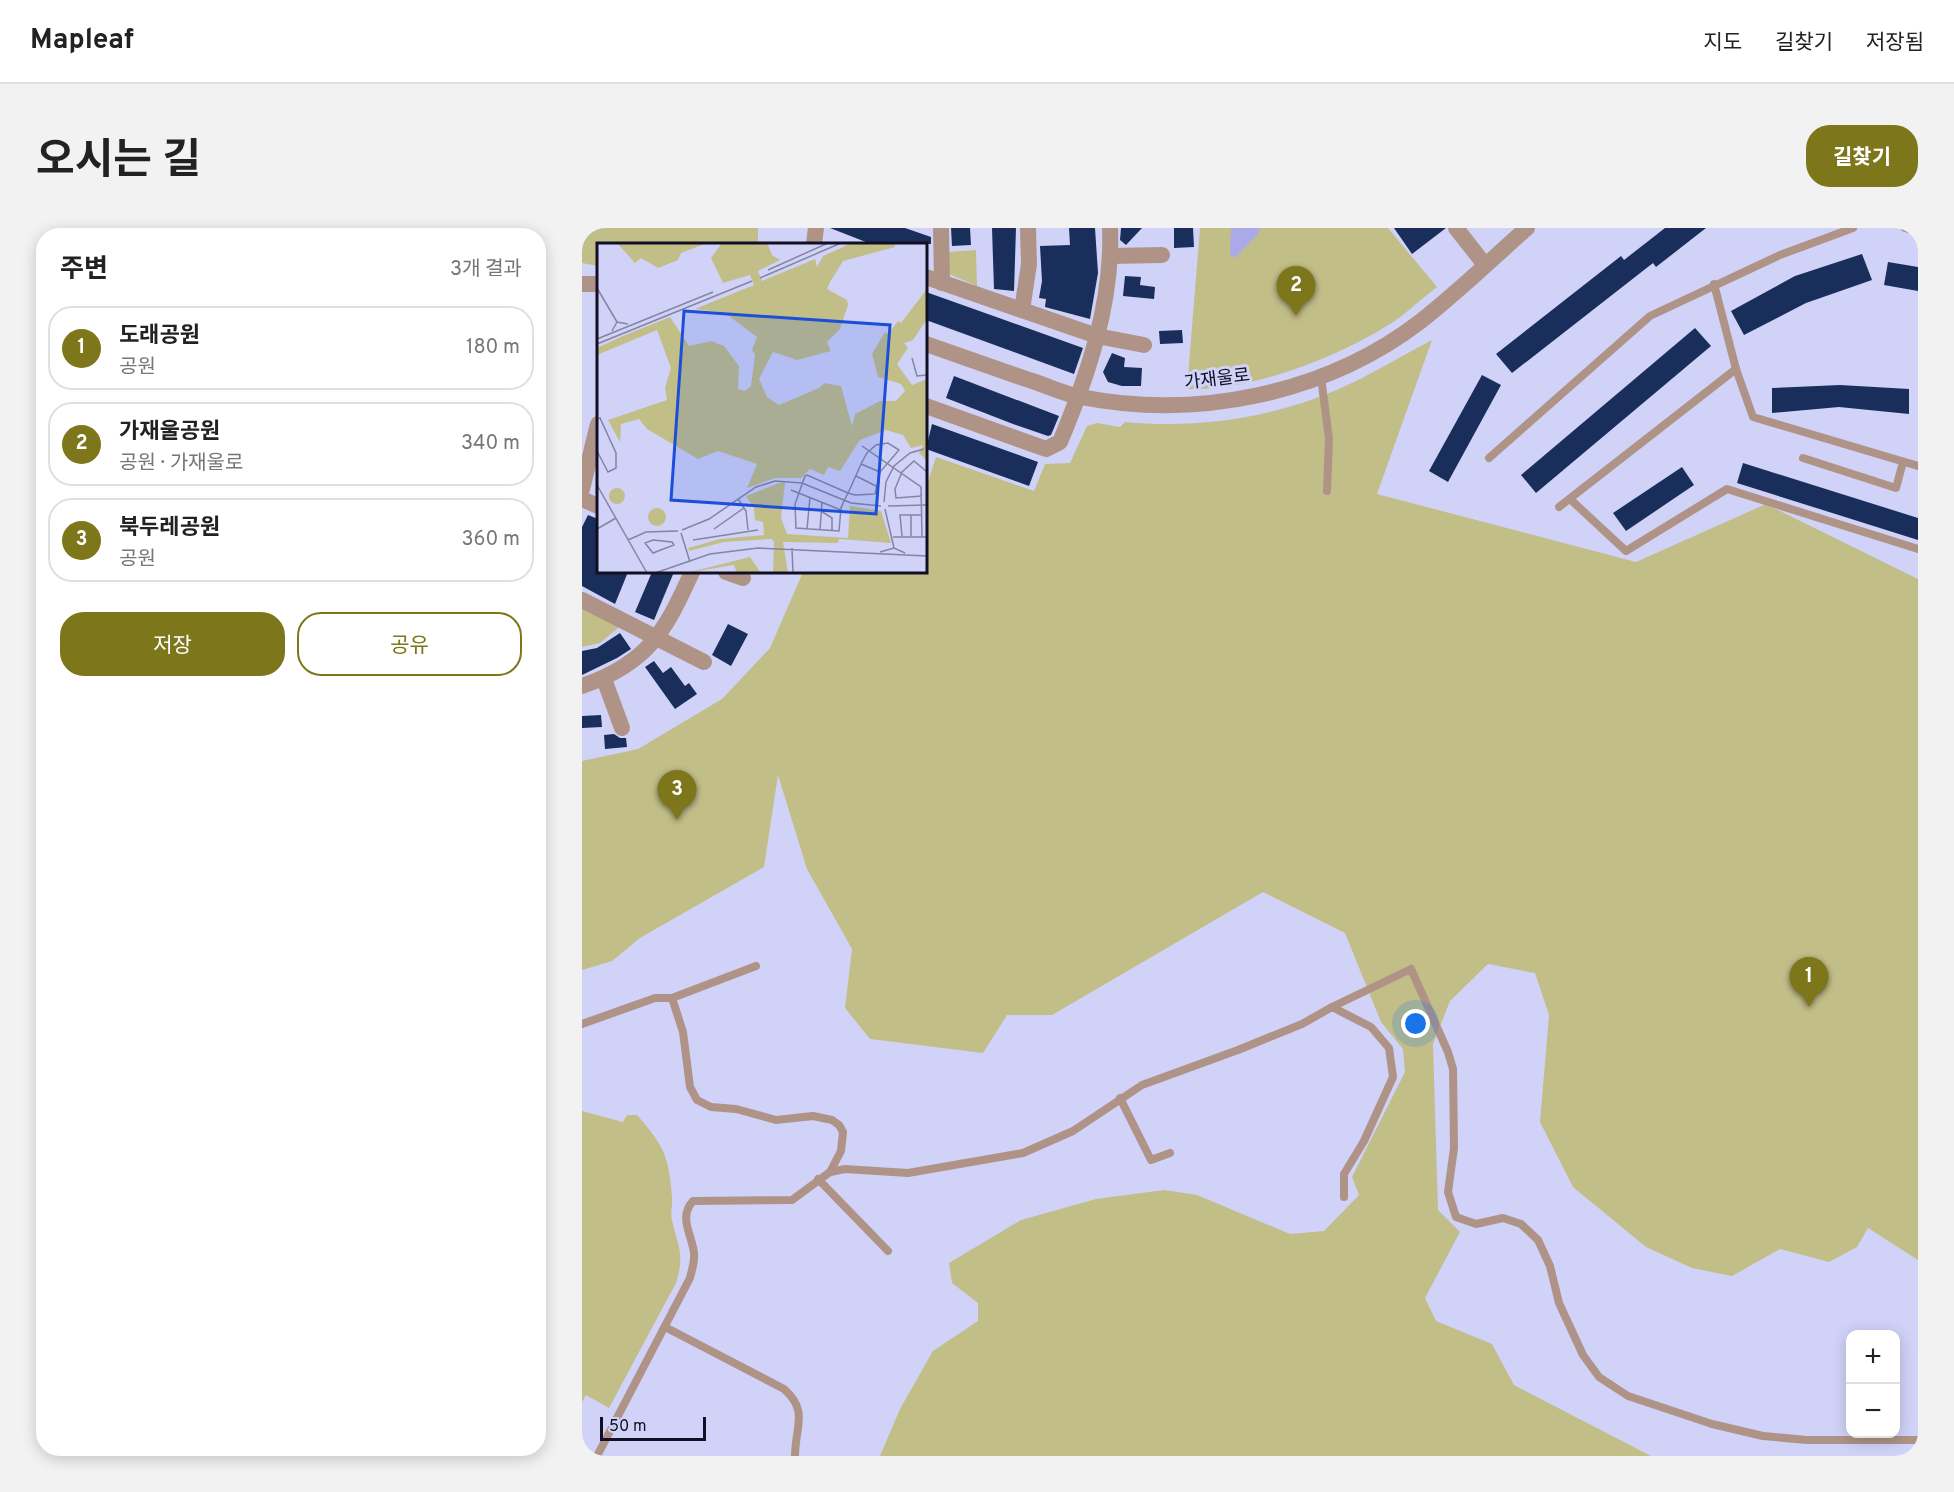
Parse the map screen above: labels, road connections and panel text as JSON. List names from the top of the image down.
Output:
{
  "streets": {
    "street": ["가재울로"]
  },
  "scale_bar": "50 m",
  "page": {
    "header": "Mapleaf",
    "nav": ["지도", "길찾기", "저장됨"],
    "title": "오시는 길",
    "buttons": [
      "길찾기",
      ["저장", "공유"]
    ],
    "heading": ["주변", "3개 결과"],
    "pins": ["2", "3", "1"],
    "list": [
      {
        "mark": "1",
        "name": "도래공원",
        "note": "공원",
        "value": "180 m"
      },
      {
        "mark": "2",
        "name": "가재울공원",
        "note": "공원 · 가재울로",
        "value": "340 m"
      },
      {
        "mark": "3",
        "name": "북두레공원",
        "note": "공원",
        "value": "360 m"
      }
    ],
    "map_buttons": ["+", "−"],
    "scale": "50 m"
  }
}
